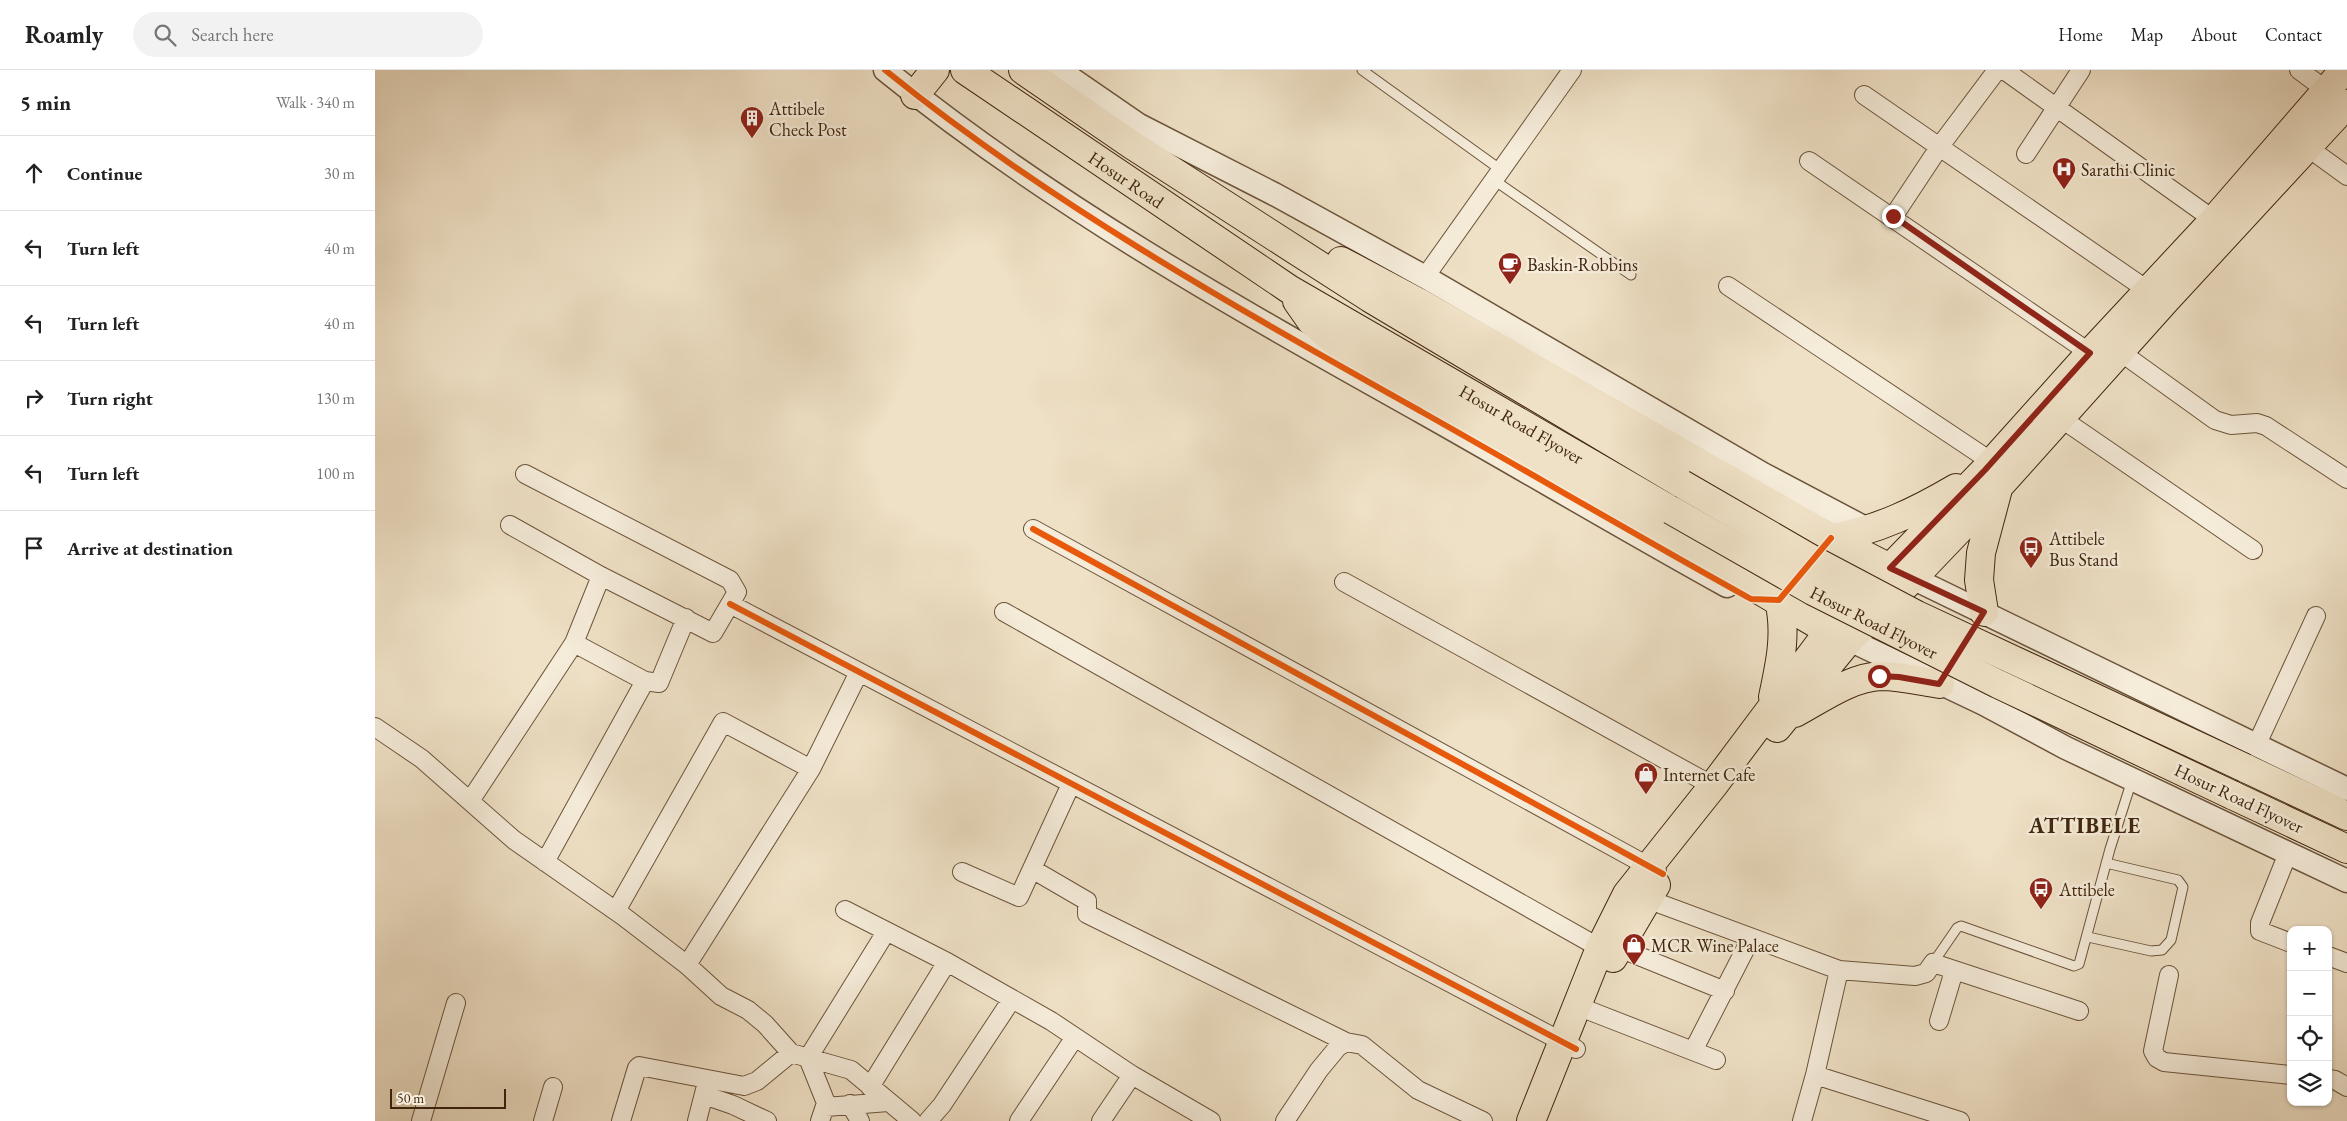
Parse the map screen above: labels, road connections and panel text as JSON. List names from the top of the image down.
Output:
{
  "streets": {
    "main road": ["Hosur Road", "Hosur Road Flyover"]
  },
  "crossings": [
    ["Hosur Road", "Hosur Road Flyover"]
  ],
  "districts": ["ATTIBELE"],
  "places": {
    "building": ["Attibele Check Post"],
    "hospital": ["Sarathi Clinic"],
    "cafe": ["Baskin-Robbins"],
    "bus stop": ["Attibele Bus Stand", "Attibele"],
    "shop": ["Internet Cafe", "MCR Wine Palace"]
  },
  "scale_bar": "50 m",
  "page": {
    "header": "Roamly",
    "search": "Search here",
    "nav": [
      "Home",
      "Map",
      "About",
      "Contact"
    ],
    "heading": ["5 min", "Walk · 340 m"],
    "list": [
      ["Continue", "30 m"],
      ["Turn left", "40 m"],
      ["Turn left", "40 m"],
      ["Turn right", "130 m"],
      ["Turn left", "100 m"],
      "Arrive at destination"
    ],
    "map_buttons": ["+", "−"],
    "scale": "50 m"
  }
}
